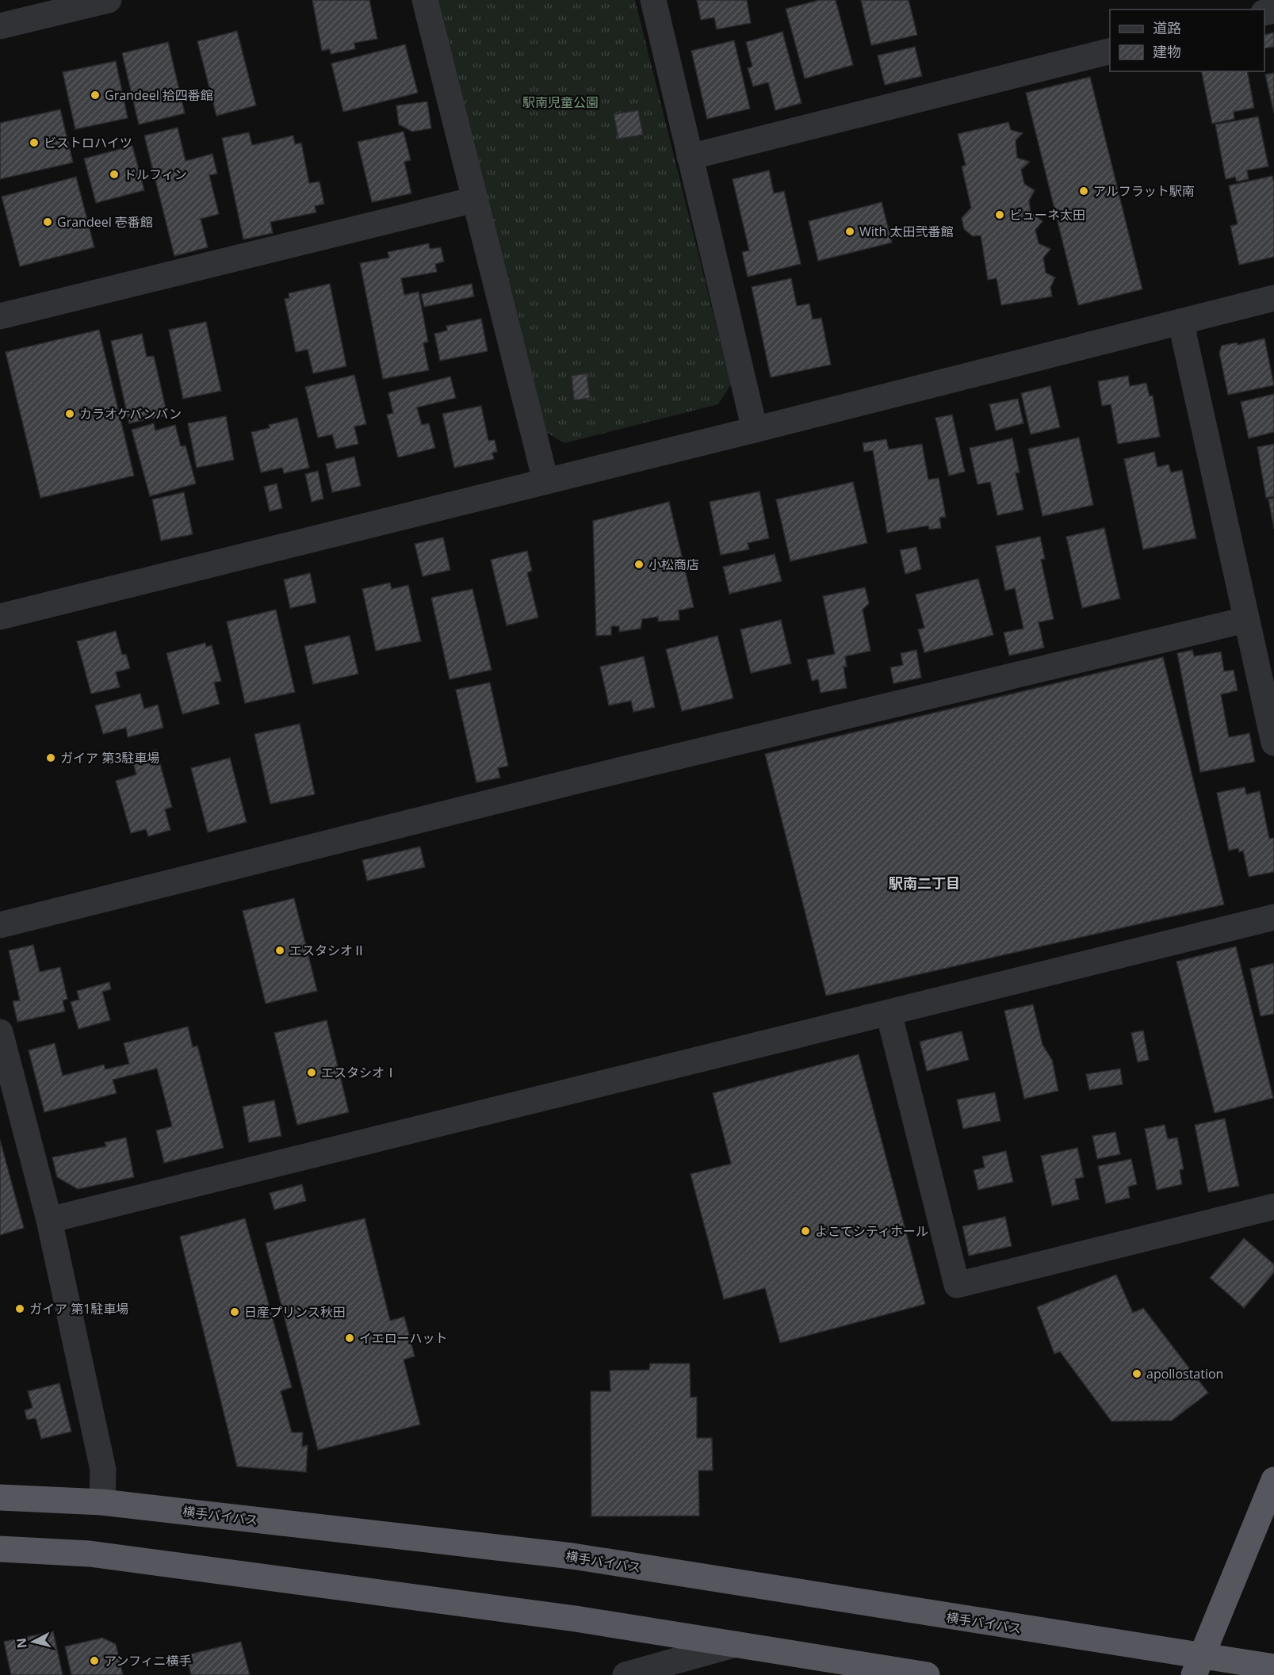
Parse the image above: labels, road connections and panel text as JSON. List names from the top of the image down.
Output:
{
  "streets": {
    "highway": ["横手バイパス"]
  },
  "districts": ["駅南二丁目"],
  "parks": ["駅南児童公園"],
  "places": [
    "Grandeel 拾四番館",
    "ビストロハイツ",
    "ドルフィン",
    "アルフラット駅南",
    "ビューネ太田",
    "Grandeel 壱番館",
    "With 太田弐番館",
    "カラオケバンバン",
    "小松商店",
    "ガイア 第3駐車場",
    "エスタシオⅡ",
    "エスタシオⅠ",
    "よこてシティホール",
    "ガイア 第1駐車場",
    "日産プリンス秋田",
    "イエローハット",
    "apollostation",
    "アンフィニ横手"
  ],
  "legend": ["道路", "建物"],
  "north": "left"
}
